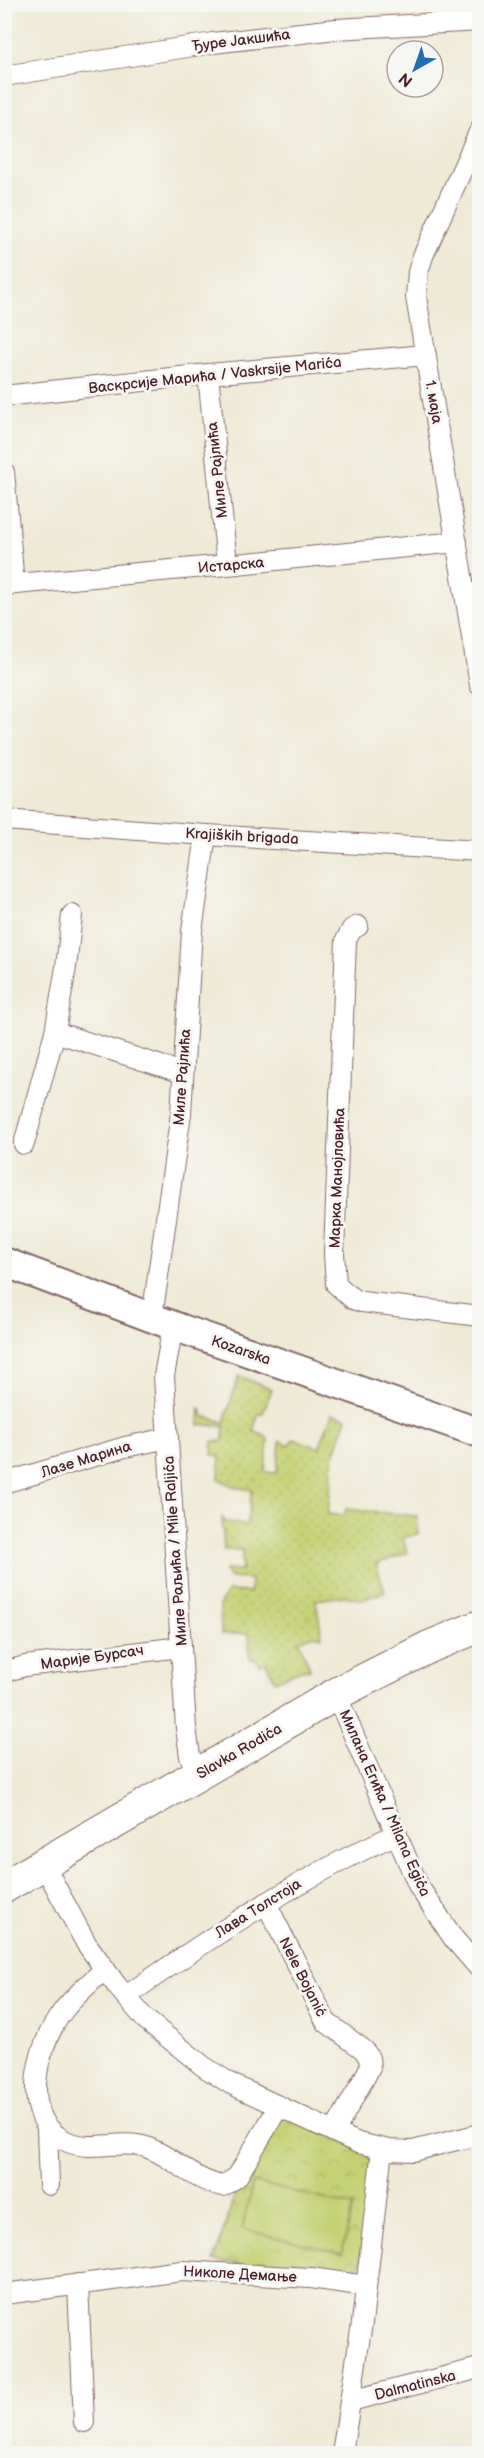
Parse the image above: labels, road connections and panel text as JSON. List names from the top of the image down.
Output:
{
  "streets": {
    "main road": ["Slavka Rodića"],
    "street": [
      "Ђуре Јакшића",
      "Васкрсије Марића / Vaskrsije Marića",
      "1. маја",
      "Миле Рајлића",
      "Истарска",
      "Krajiških brigada",
      "Марка Манојловића",
      "Kozarska",
      "Лазе Марина",
      "Миле Раљића / Mile Raljića",
      "Марије Бурсач",
      "Милана Егића / Milana Egića",
      "Лава Толстоја",
      "Nele Bojanić",
      "Николе Демање",
      "Dalmatinska"
    ]
  },
  "crossings": [
    ["Васкрсије Марића / Vaskrsije Marića", "1. маја"],
    ["Васкрсије Марића / Vaskrsije Marića", "Миле Рајлића"],
    ["1. маја", "Истарска"],
    ["Миле Рајлића", "Истарска"],
    ["Миле Рајлића", "Krajiških brigada"],
    ["Миле Рајлића", "Kozarska"],
    ["Миле Рајлића", "Миле Раљића / Mile Raljića"],
    ["Kozarska", "Миле Раљића / Mile Raljića"],
    ["Лазе Марина", "Миле Раљића / Mile Raljića"],
    ["Миле Раљића / Mile Raljića", "Марије Бурсач"],
    ["Миле Раљића / Mile Raljića", "Slavka Rodića"],
    ["Slavka Rodića", "Милана Егића / Milana Egića"],
    ["Милана Егића / Milana Egića", "Лава Толстоја"],
    ["Лава Толстоја", "Nele Bojanić"]
  ],
  "north": "bottom left"
}
